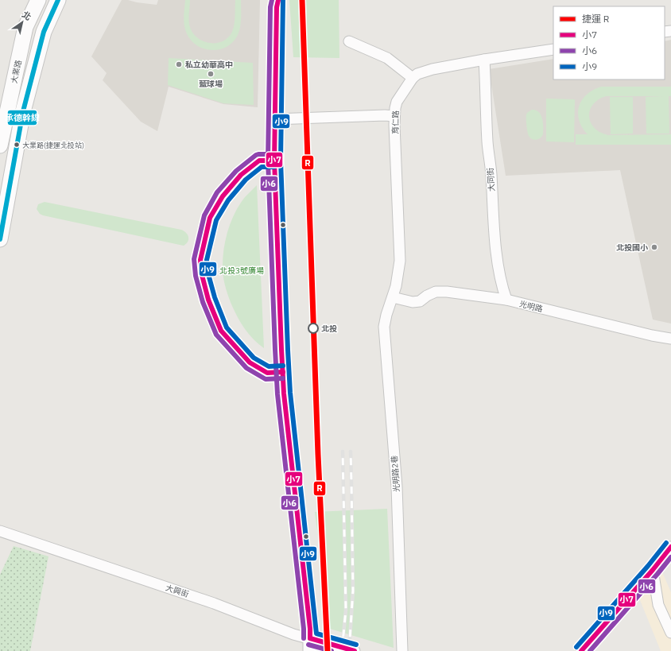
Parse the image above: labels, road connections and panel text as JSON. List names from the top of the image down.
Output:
{
  "streets": {
    "main road": ["大業路"],
    "street": [
      "育仁路",
      "大同街",
      "光明路",
      "光明路2巷",
      "大興街"
    ]
  },
  "crossings": [
    ["育仁路", "光明路"],
    ["育仁路", "光明路2巷"],
    ["大同街", "光明路"],
    ["光明路", "光明路2巷"]
  ],
  "parks": ["北投3號廣場"],
  "places": [
    "私立幼華高中",
    "藍球場",
    "大業路(捷運北投站)",
    "北投國小",
    "北投"
  ],
  "lines": [
    "metro line R",
    "transit line 小7",
    "transit line 小6",
    "transit line 小9",
    "transit line 承德幹線"
  ],
  "legend": [
    "捷運 R",
    "小7",
    "小6",
    "小9"
  ],
  "north": "top right"
}
